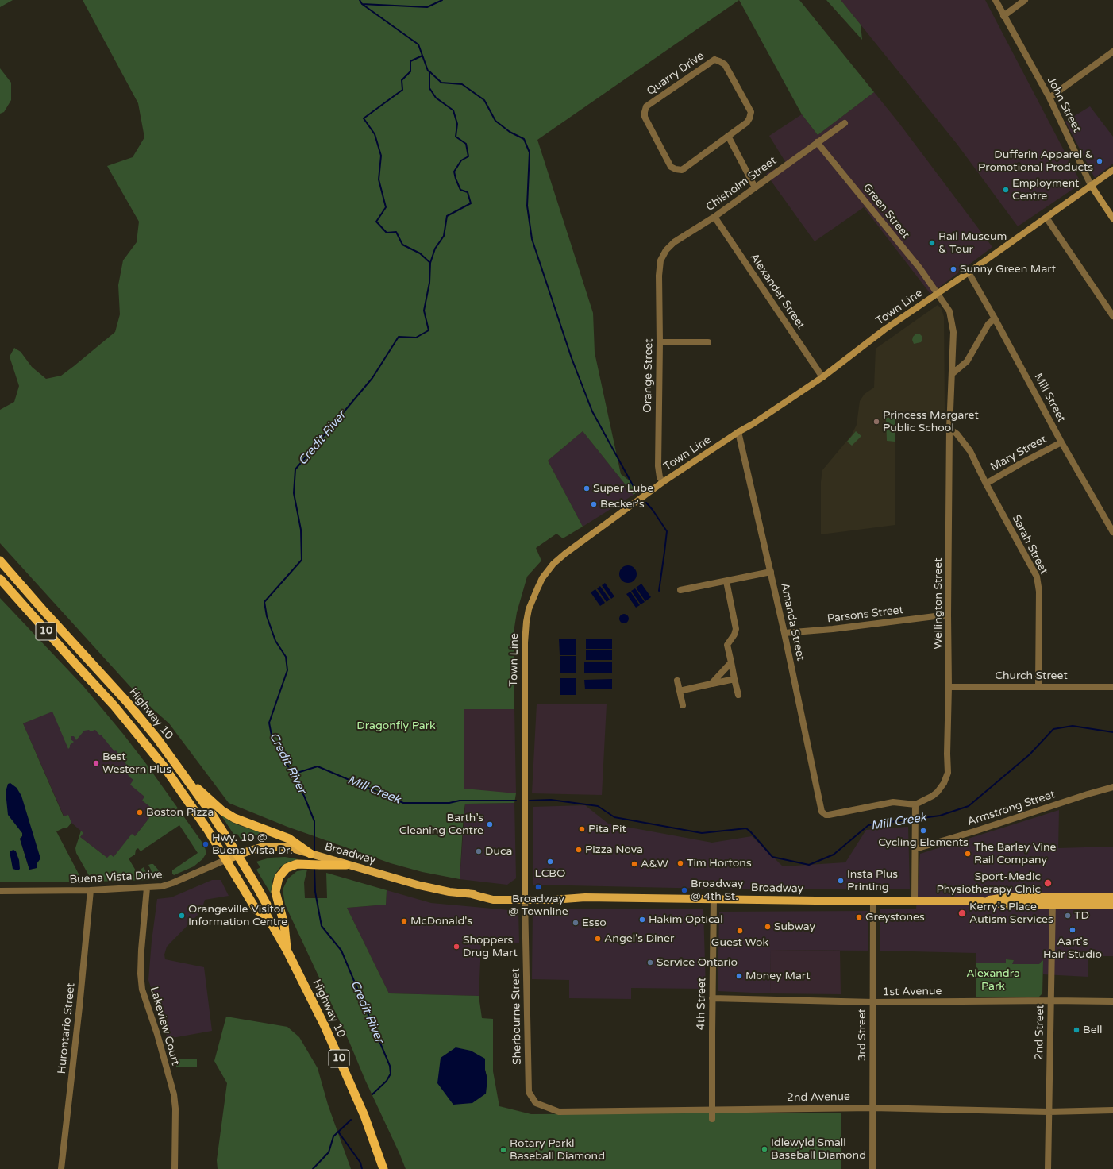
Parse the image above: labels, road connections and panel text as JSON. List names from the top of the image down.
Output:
{
  "streets": {
    "highway": ["10", "Highway 10"],
    "main road": ["John Street", "Town Line", "Broadway"],
    "street": [
      "Quarry Drive",
      "Chisholm Street",
      "Green Street",
      "Alexander Street",
      "Orange Street",
      "Mill Street",
      "Mary Street",
      "Sarah Street",
      "Wellington Street",
      "Parsons Street",
      "Amanda Street",
      "Church Street",
      "Armstrong Street",
      "Buena Vista Drive",
      "1st Avenue",
      "4th Street",
      "Sherbourne Street",
      "Lakeview Court",
      "Hurontario Street",
      "2nd Street",
      "3rd Street",
      "2nd Avenue"
    ]
  },
  "crossings": [
    ["John Street", "Town Line"],
    ["Chisholm Street", "Green Street"],
    ["Chisholm Street", "Alexander Street"],
    ["Chisholm Street", "Orange Street"],
    ["Green Street", "Town Line"],
    ["Green Street", "Wellington Street"],
    ["Alexander Street", "Town Line"],
    ["Town Line", "Orange Street"],
    ["Town Line", "Mill Street"],
    ["Town Line", "Wellington Street"],
    ["Town Line", "Amanda Street"],
    ["Town Line", "Broadway"],
    ["Town Line", "Sherbourne Street"],
    ["Mill Street", "Mary Street"],
    ["Mary Street", "Sarah Street"],
    ["Sarah Street", "Wellington Street"],
    ["Sarah Street", "Church Street"],
    ["Wellington Street", "Parsons Street"],
    ["Wellington Street", "Amanda Street"],
    ["Wellington Street", "Church Street"],
    ["Parsons Street", "Amanda Street"],
    ["Highway 10", "Broadway"],
    ["Highway 10", "Buena Vista Drive"],
    ["Broadway", "Buena Vista Drive"],
    ["Broadway", "4th Street"],
    ["Broadway", "Sherbourne Street"],
    ["Broadway", "2nd Street"],
    ["Broadway", "3rd Street"],
    ["Buena Vista Drive", "Lakeview Court"],
    ["Buena Vista Drive", "Hurontario Street"],
    ["1st Avenue", "4th Street"],
    ["1st Avenue", "2nd Street"],
    ["1st Avenue", "3rd Street"],
    ["4th Street", "2nd Avenue"],
    ["Sherbourne Street", "2nd Avenue"],
    ["2nd Street", "2nd Avenue"],
    ["3rd Street", "2nd Avenue"]
  ],
  "water": ["Credit River", "Mill Creek"],
  "parks": ["Dragonfly Park", "Alexandra Park"],
  "places": [
    "Dufferin Apparel & Promotional Products",
    "Employment Centre",
    "Rail Museum & Tour",
    "Sunny Green Mart",
    "Princess Margaret Public School",
    "Super Lube",
    "Becker's",
    "Best Western Plus",
    "Boston Pizza",
    "Barth’s Cleaning Centre",
    "Pita Pit",
    "Cycling Elements",
    "Hwy. 10 @ Buena Vista Dr.",
    "Pizza Nova",
    "Duca",
    "The Barley Vine Rail Company",
    "LCBO",
    "Tim Hortons",
    "A&W",
    "Insta Plus Printing",
    "Sport-Medic Physiotherapy Clnic",
    "Broadway @ Townline",
    "Broadway @ 4th St.",
    "Kerry’s Place Autism Services",
    "Orangeville Visitor Information Centre",
    "TD",
    "Greystones",
    "Hakim Optical",
    "McDonald's",
    "Esso",
    "Subway",
    "Aart's Hair Studio",
    "Guest Wok",
    "Angel's Diner",
    "Shoppers Drug Mart",
    "Service Ontario",
    "Money Mart",
    "Bell",
    "Idlewyld Small Baseball Diamond",
    "Rotary Parkl Baseball Diamond"
  ]
}
